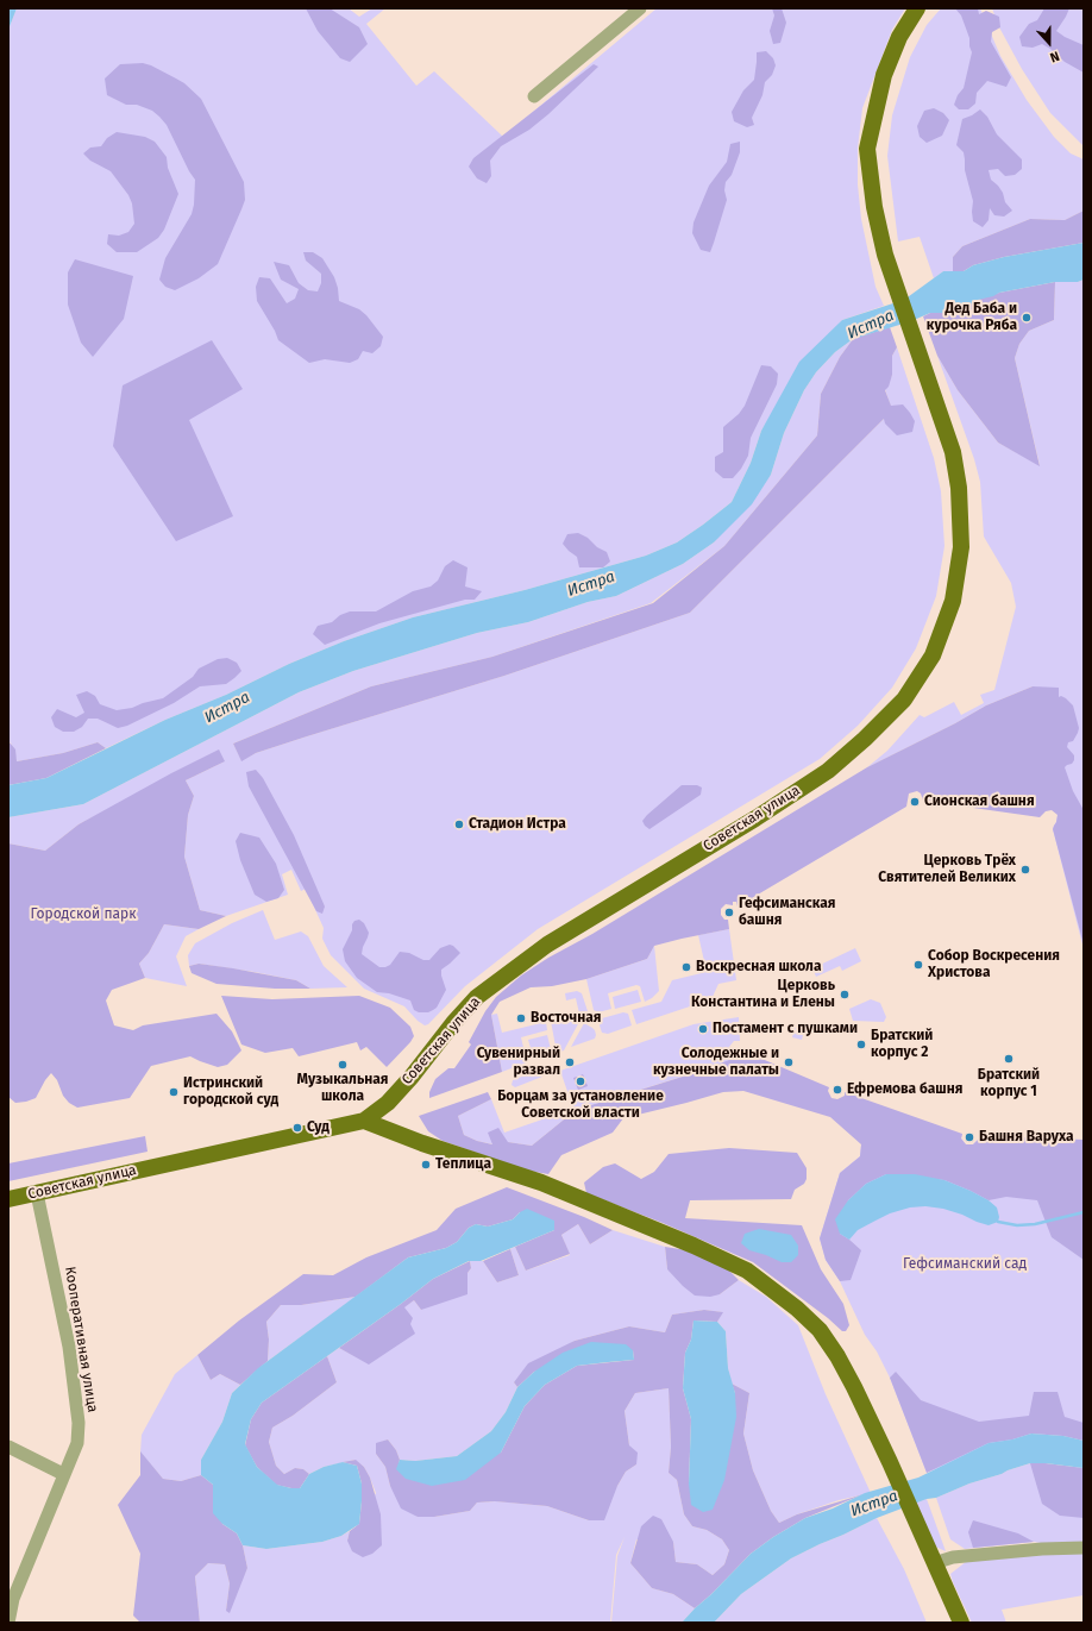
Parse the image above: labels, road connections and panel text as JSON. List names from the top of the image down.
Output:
{
  "streets": {
    "main road": ["Советская улица"],
    "street": ["Кооперативная улица"]
  },
  "crossings": [
    ["Советская улица", "Кооперативная улица"]
  ],
  "water": ["Истра"],
  "parks": ["Городской парк", "Гефсиманский сад"],
  "places": [
    "Дед Баба и курочка Ряба",
    "Сионская башня",
    "Стадион Истра",
    "Церковь Трёх Святителей Великих",
    "Гефсиманская башня",
    "Собор Воскресения Христова",
    "Воскресная школа",
    "Церковь Константина и Елены",
    "Восточная",
    "Постамент с пушками",
    "Братский корпус 2",
    "Братский корпус 1",
    "Сувенирный развал",
    "Солодежные и кузнечные палаты",
    "Музыкальная школа",
    "Борцам за установление Советской власти",
    "Ефремова башня",
    "Истринский городской суд",
    "Суд",
    "Башня Варуха",
    "Теплица"
  ],
  "north": "bottom"
}
